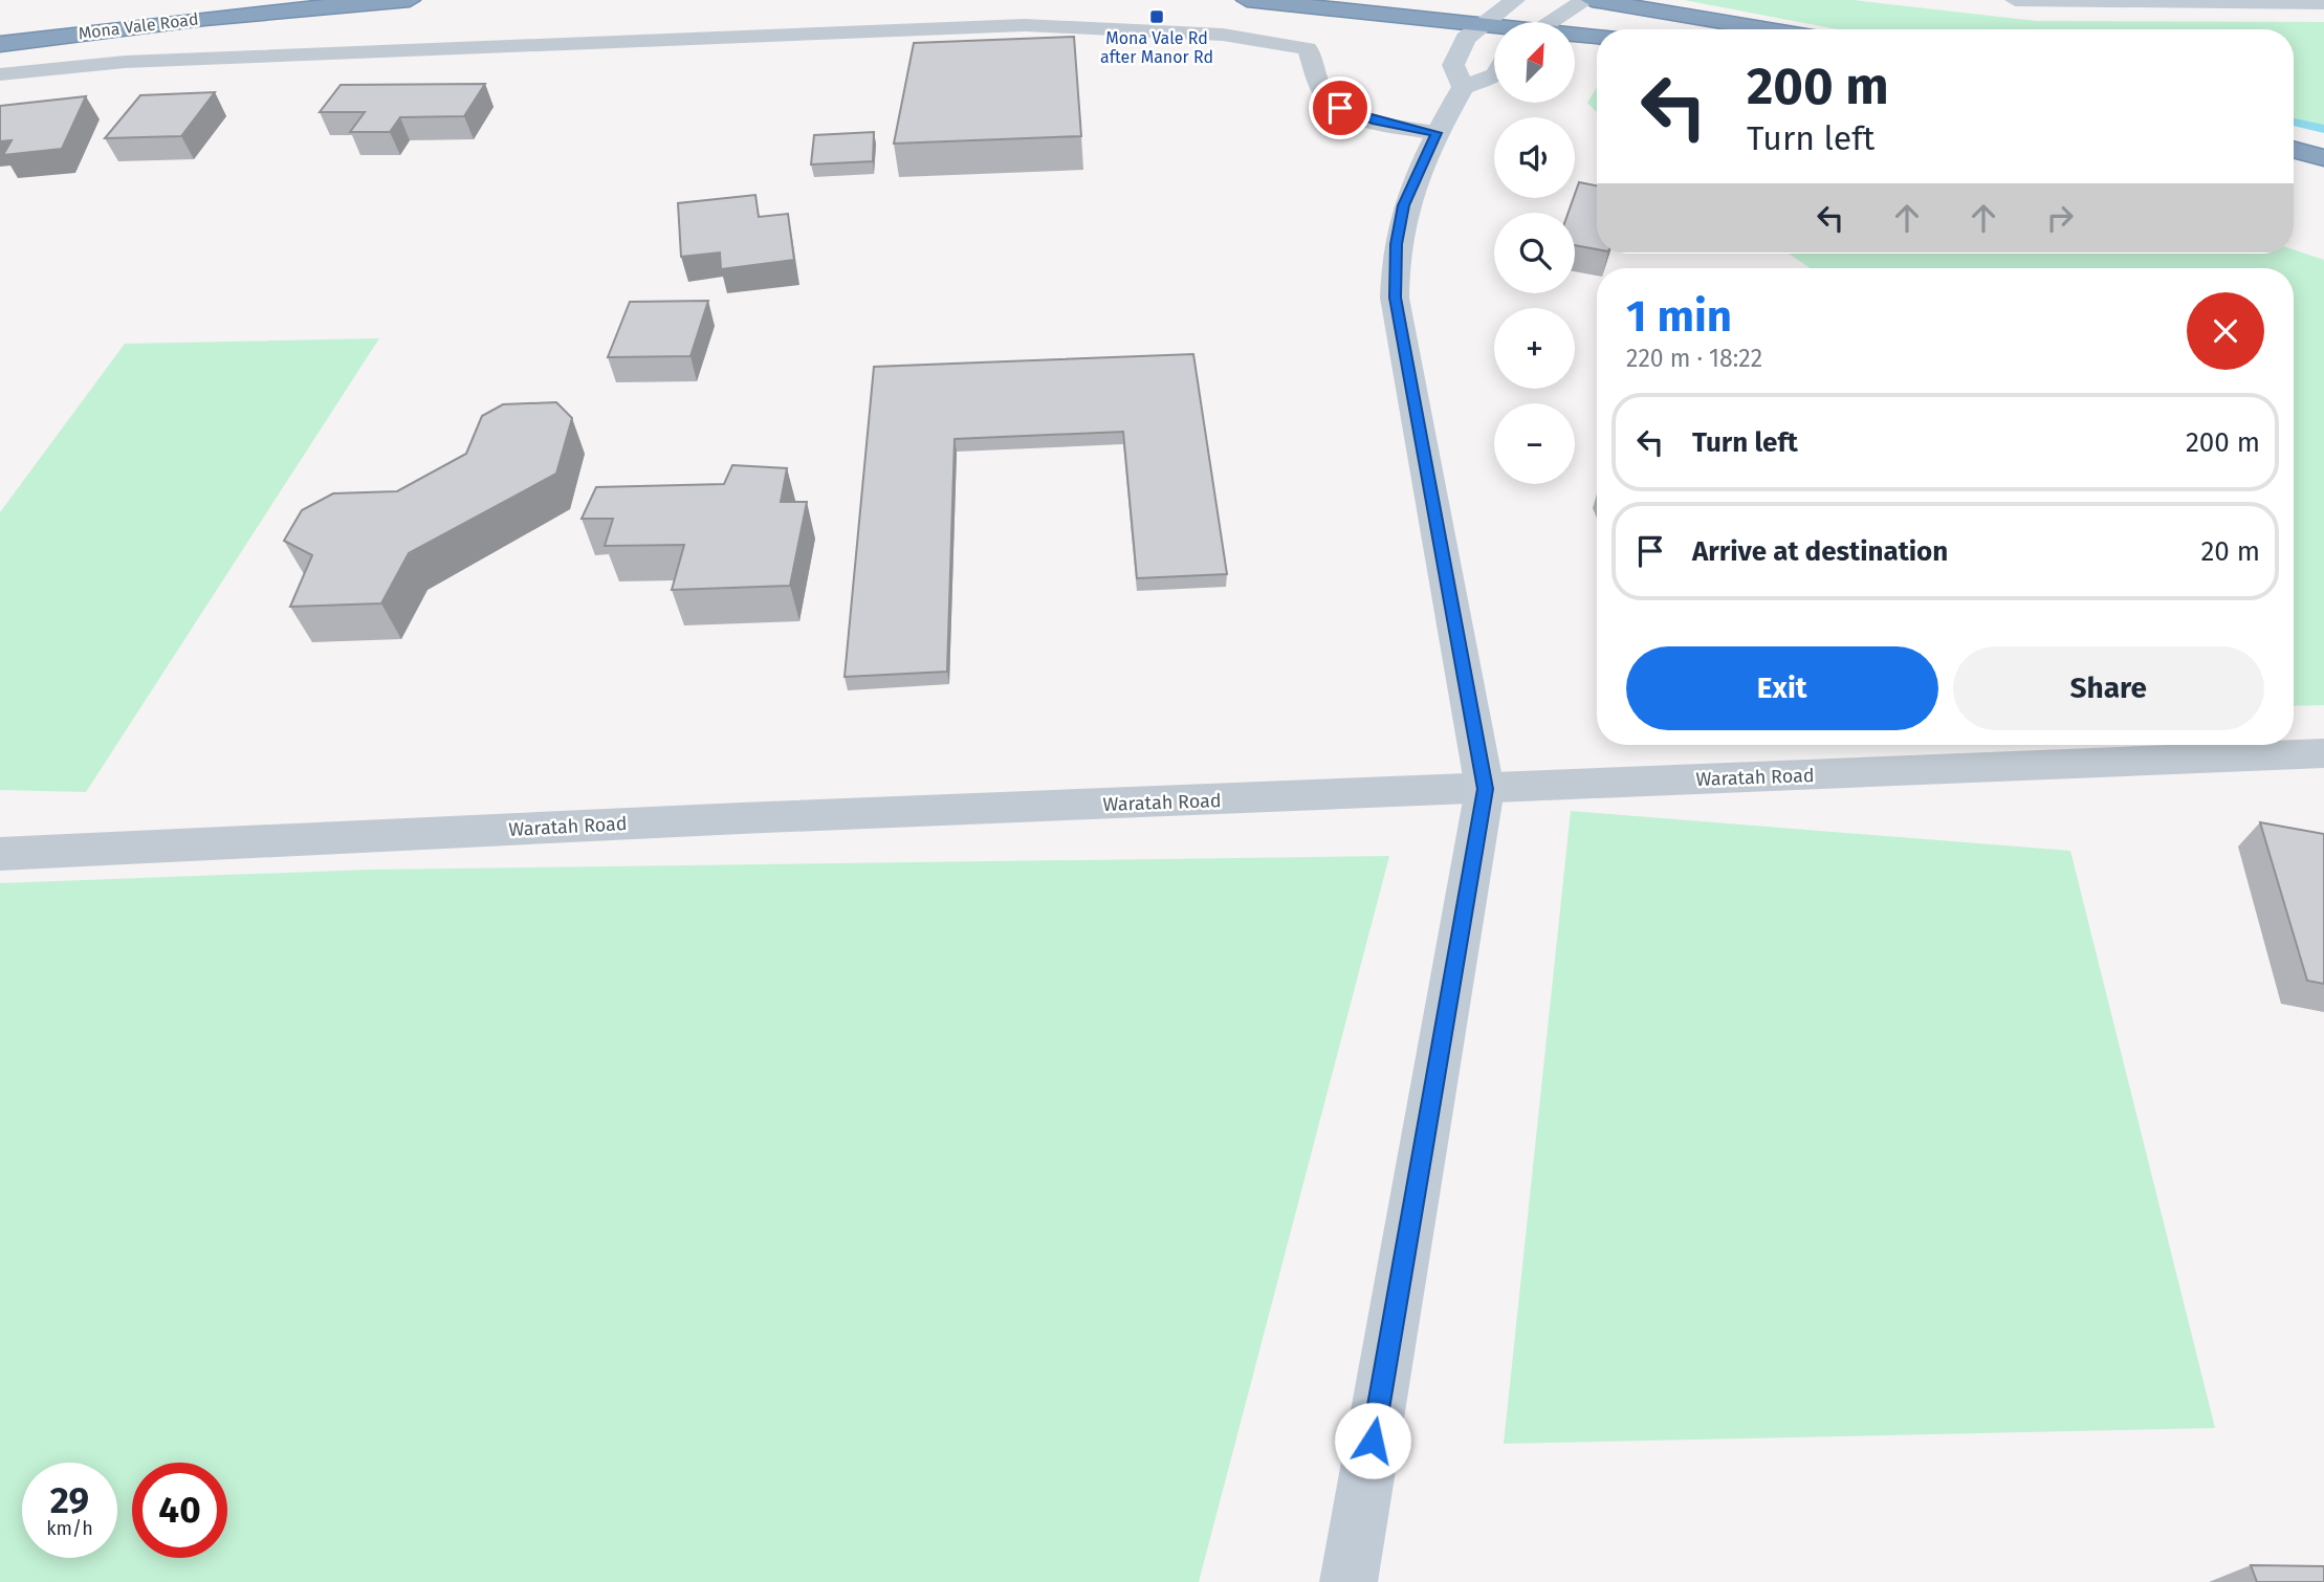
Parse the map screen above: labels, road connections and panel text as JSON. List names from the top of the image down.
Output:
{
  "streets": {
    "highway": ["Mona Vale Road"],
    "street": ["Waratah Road"]
  },
  "places": {
    "transit": ["Mona Vale Rd after Manor Rd"]
  },
  "north": "top right",
  "page": {
    "map_buttons": ["+", "−"],
    "turn": ["200 m", "Turn left"],
    "heading": ["1 min", "220 m · 18:22"],
    "list": [
      {
        "name": "Turn left",
        "value": "200 m"
      },
      {
        "name": "Arrive at destination",
        "value": "20 m"
      }
    ],
    "buttons": ["Exit", "Share"],
    "speed": "29 km/h",
    "limit": "40"
  }
}
